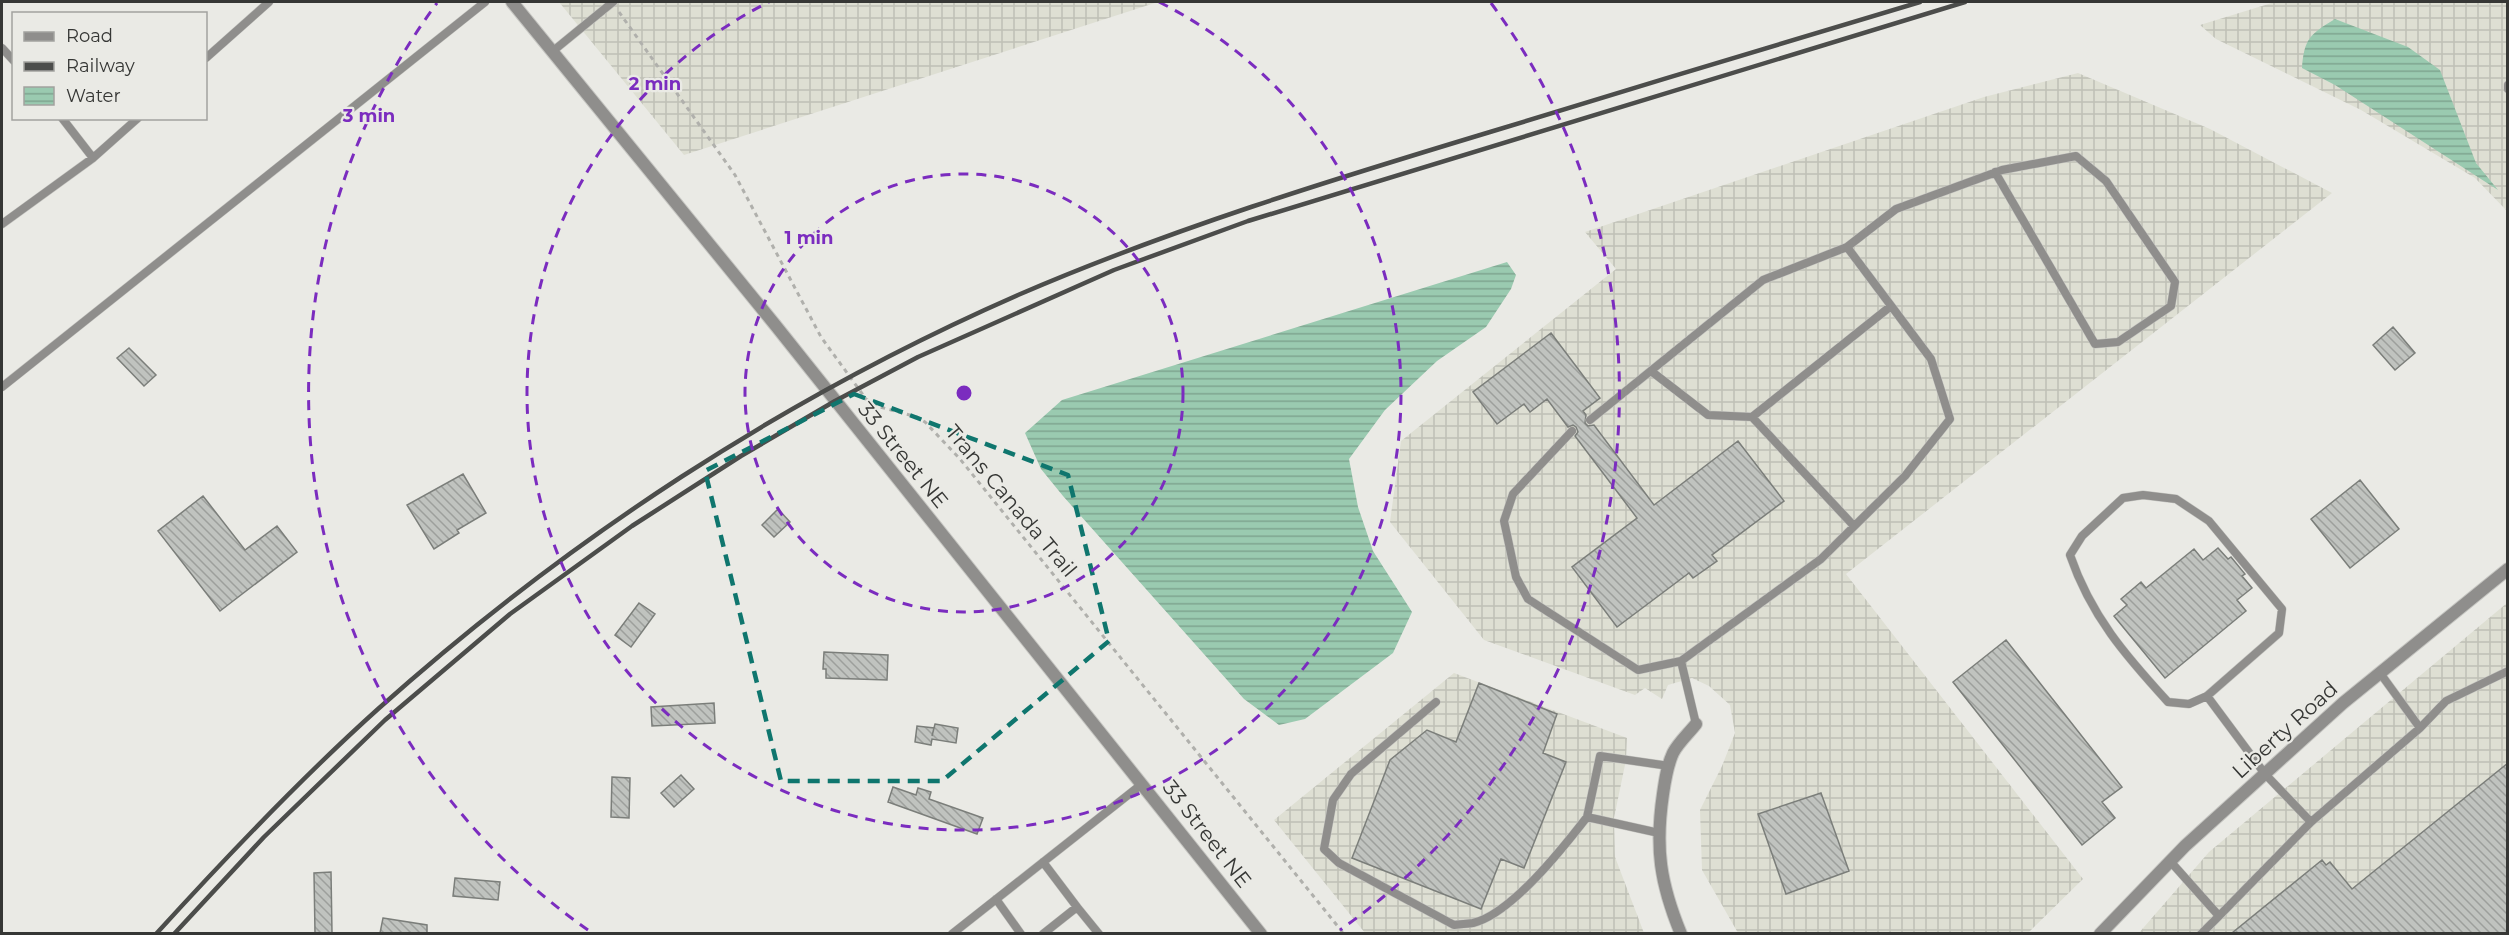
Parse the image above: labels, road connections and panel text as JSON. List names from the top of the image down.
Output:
{
  "streets": {
    "street": ["33 Street NE", "Liberty Road"],
    "path": ["Trans Canada Trail"]
  },
  "legend": ["Road", "Railway", "Water"],
  "rings": ["2 min", "3 min", "1 min"]
}
